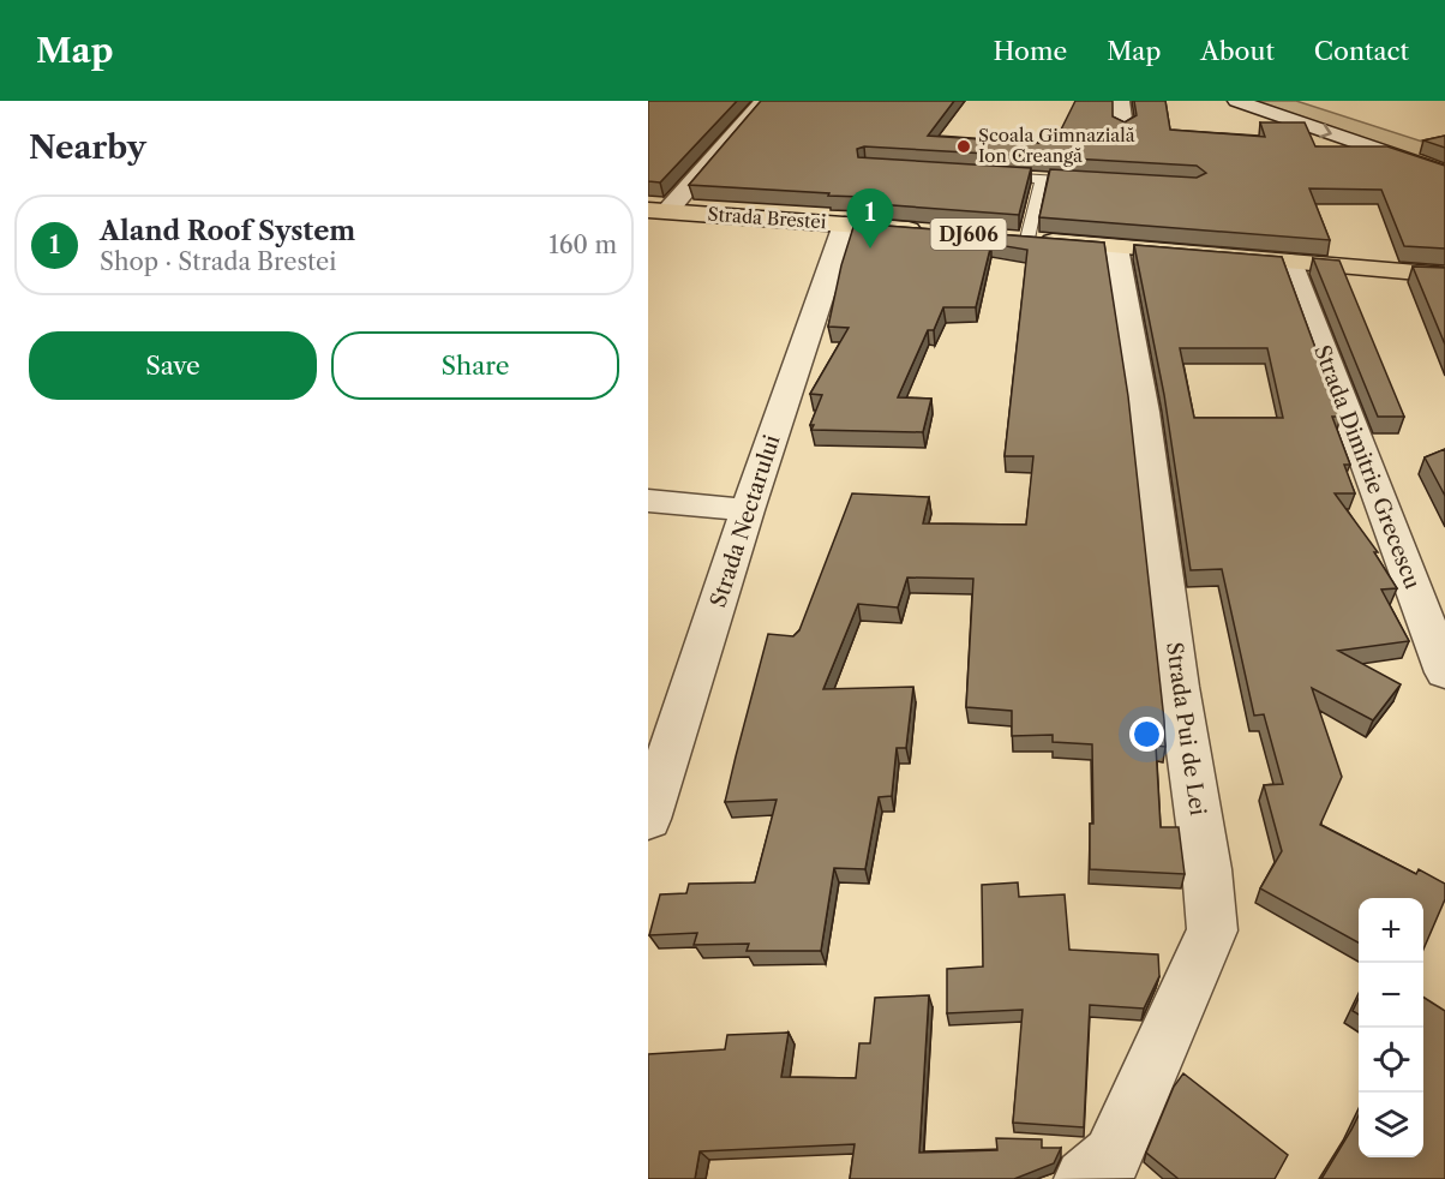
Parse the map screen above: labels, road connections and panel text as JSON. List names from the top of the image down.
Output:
{
  "streets": {
    "main road": ["Strada Brestei", "DJ606"],
    "street": ["Strada Dimitrie Grecescu", "Strada Nectarului", "Strada Pui de Lei"]
  },
  "crossings": [
    ["Strada Brestei", "Strada Nectarului"],
    ["DJ606", "Strada Dimitrie Grecescu"],
    ["DJ606", "Strada Pui de Lei"]
  ],
  "places": ["Școala Gimnazială Ion Creangă"],
  "page": {
    "header": "Map",
    "nav": [
      "Home",
      "Map",
      "About",
      "Contact"
    ],
    "heading": "Nearby",
    "pins": "1",
    "list": [
      {
        "mark": "1",
        "name": "Aland Roof System",
        "note": "Shop · Strada Brestei",
        "value": "160 m"
      }
    ],
    "buttons": ["Save", "Share"],
    "map_buttons": ["+", "−"]
  }
}
